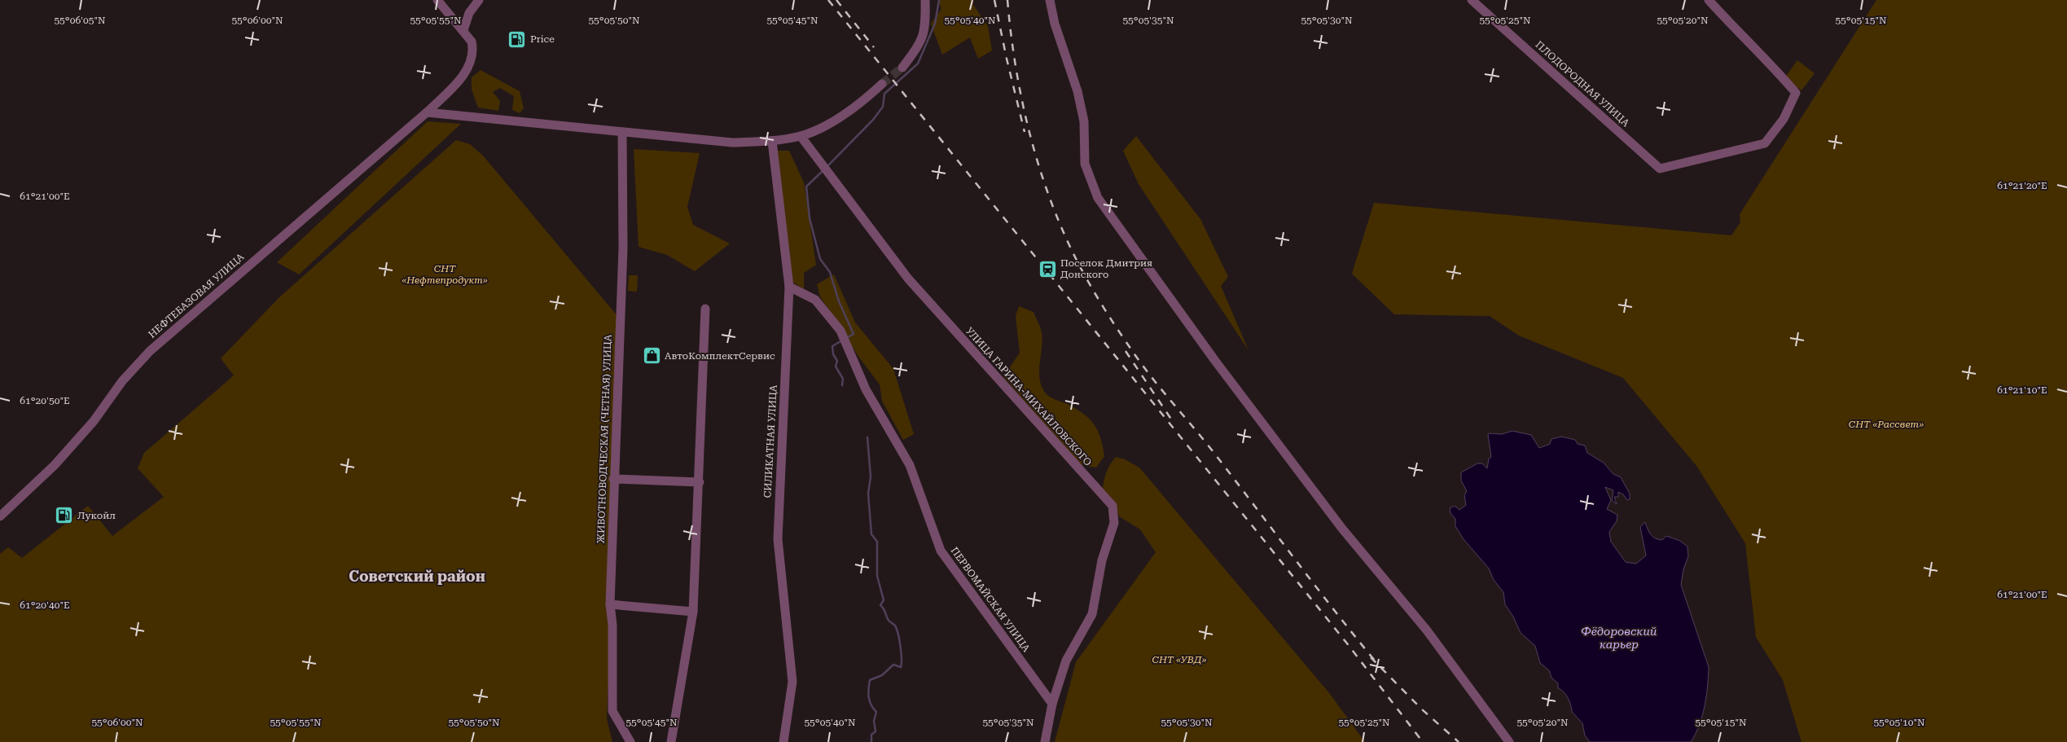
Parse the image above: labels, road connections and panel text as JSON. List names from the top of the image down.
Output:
{
  "streets": {
    "street": [
      "ПЛОДОРОДНАЯ УЛИЦА",
      "НЕФТЕБАЗОВАЯ УЛИЦА",
      "УЛИЦА ГАРИНА-МИХАЙЛОВСКОГО",
      "ЖИВОТНОВОДЧЕСКАЯ (ЧЕТНАЯ) УЛИЦА",
      "СИЛИКАТНАЯ УЛИЦА",
      "ПЕРВОМАЙСКАЯ УЛИЦА"
    ]
  },
  "crossings": [
    ["УЛИЦА ГАРИНА-МИХАЙЛОВСКОГО", "ПЕРВОМАЙСКАЯ УЛИЦА"],
    ["СИЛИКАТНАЯ УЛИЦА", "ПЕРВОМАЙСКАЯ УЛИЦА"]
  ],
  "districts": ["Советский район"],
  "water": ["Фёдоровский карьер"],
  "parks": ["СНТ «Нефтепродукт»", "СНТ «Рассвет»", "СНТ «УВД»"],
  "places": {
    "fuel station": ["Price", "Лукойл"],
    "station": ["Поселок Дмитрия Донского"],
    "shop": ["АвтоКомплектСервис"]
  },
  "coordinates": [
    "55°06'05\"N",
    "55°06'00\"N",
    "55°05'55\"N",
    "55°05'50\"N",
    "55°05'45\"N",
    "55°05'40\"N",
    "55°05'35\"N",
    "55°05'30\"N",
    "55°05'25\"N",
    "55°05'20\"N",
    "55°05'15\"N",
    "61°21'20\"E",
    "61°21'00\"E",
    "61°21'10\"E",
    "61°20'50\"E",
    "61°20'40\"E",
    "55°05'10\"N"
  ]
}
